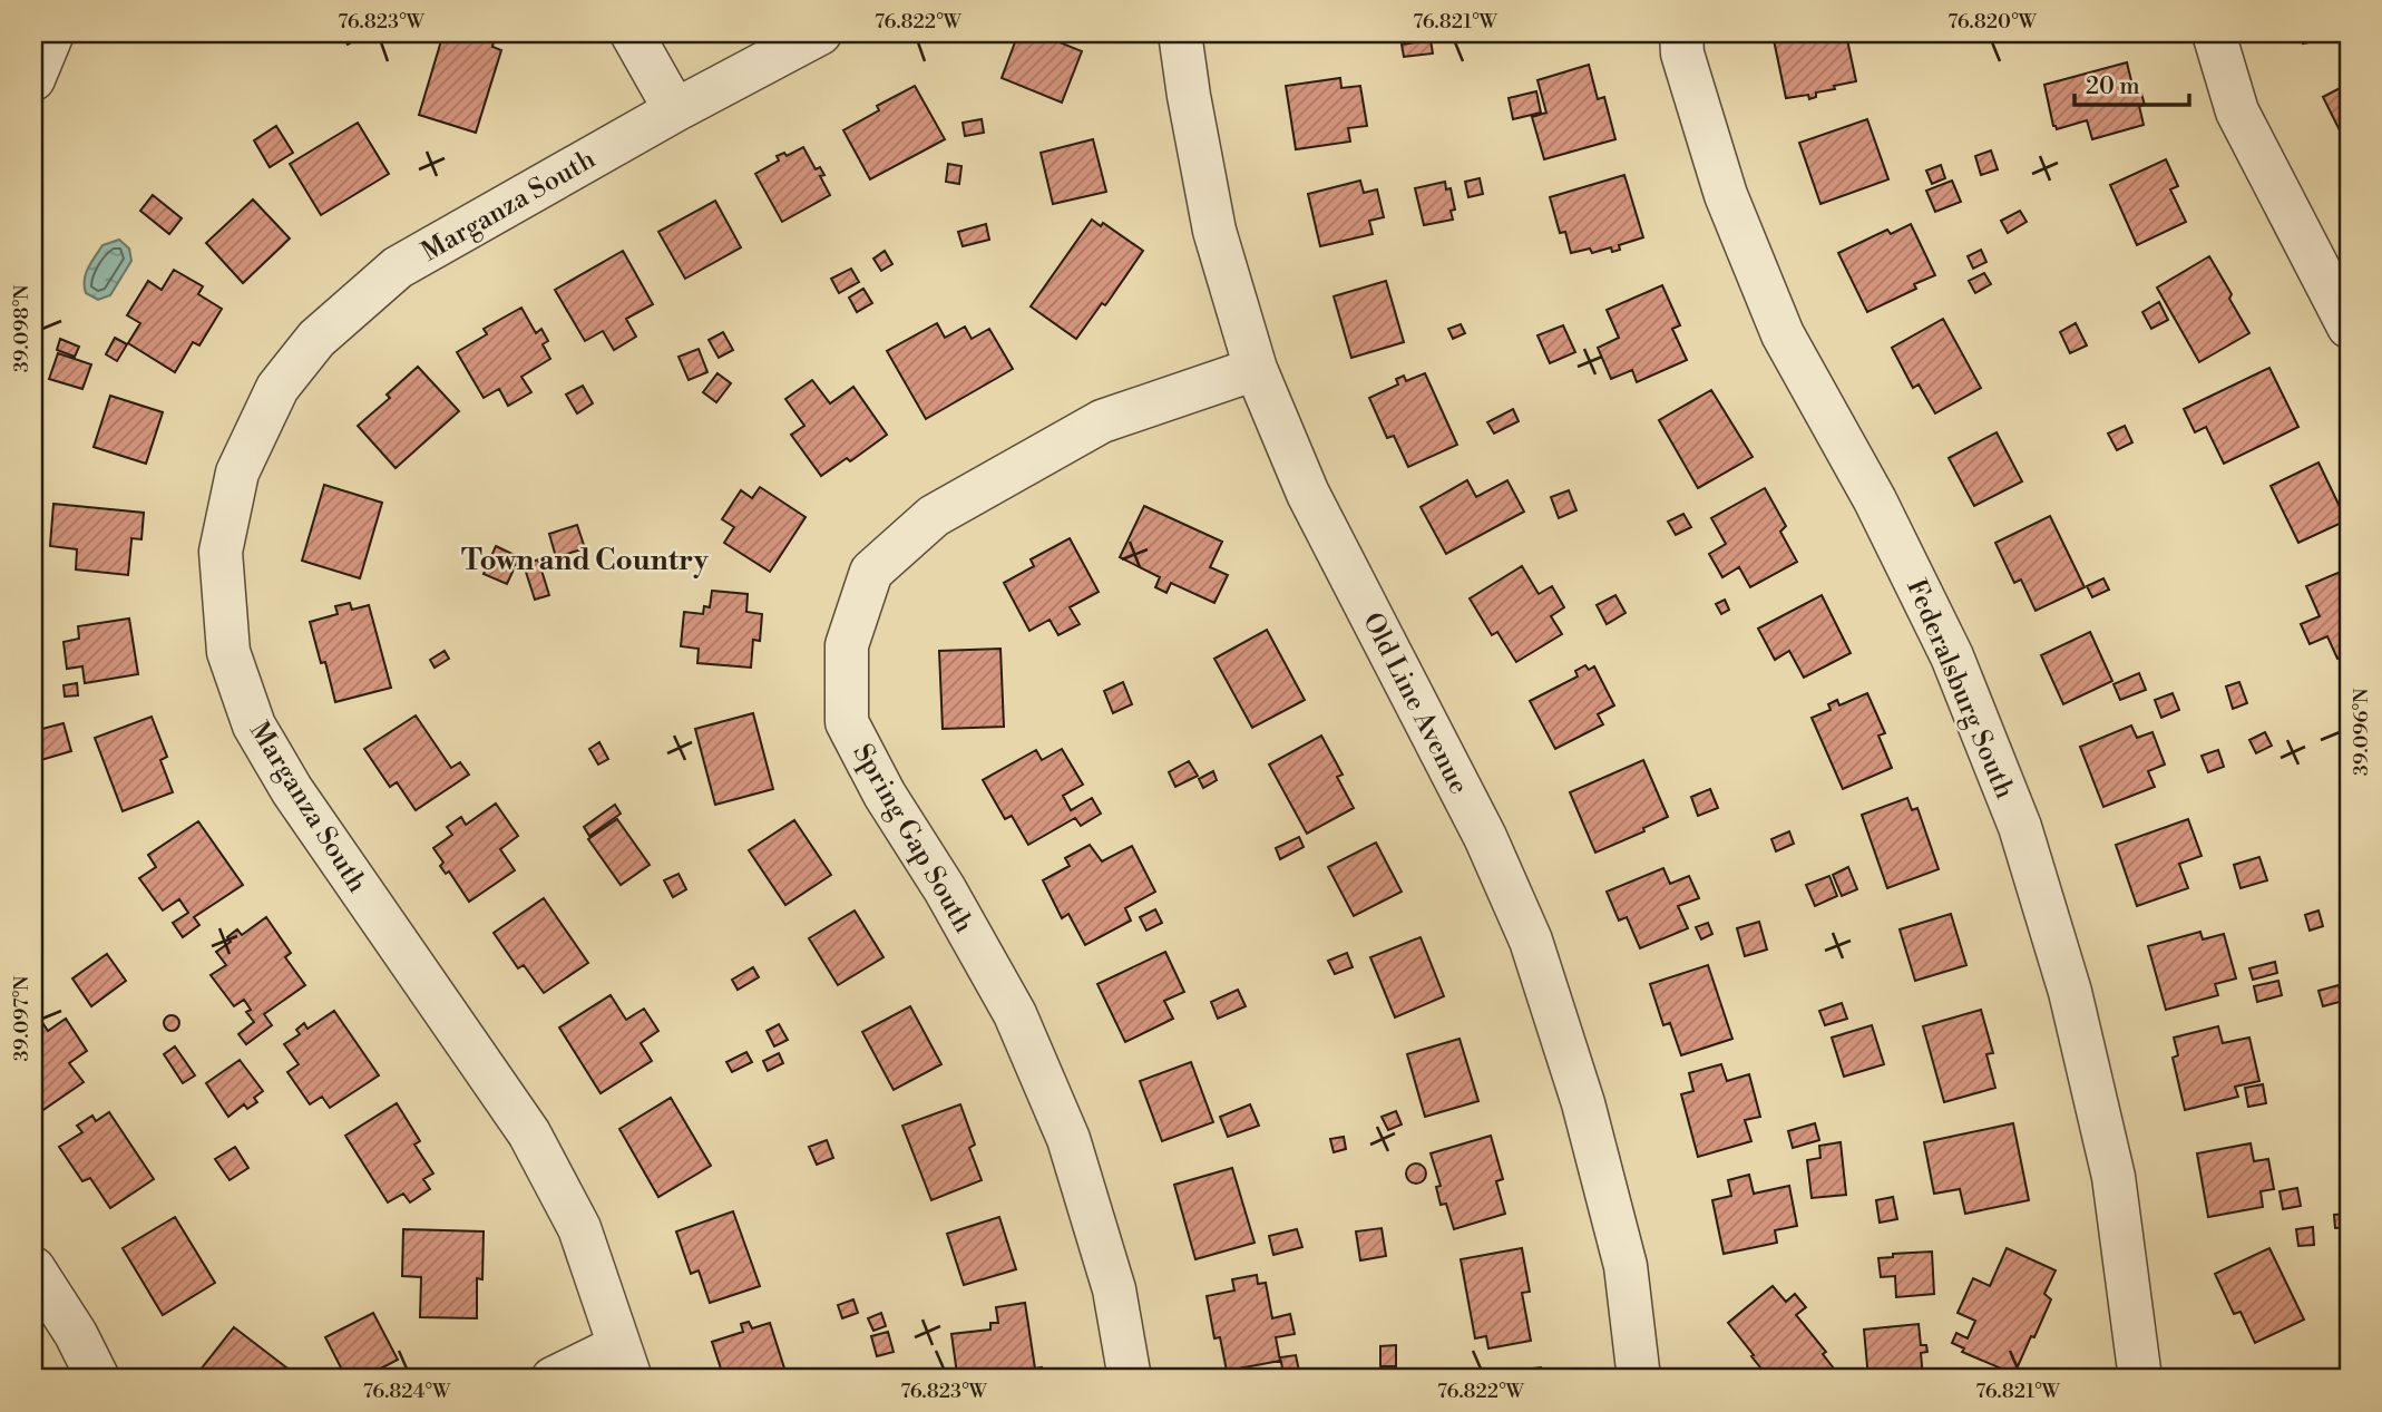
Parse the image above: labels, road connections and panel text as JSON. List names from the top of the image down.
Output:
{
  "streets": {
    "street": [
      "Marganza South",
      "Federalsburg South",
      "Old Line Avenue",
      "Spring Gap South"
    ]
  },
  "crossings": [
    ["Old Line Avenue", "Spring Gap South"]
  ],
  "districts": ["Town and Country"],
  "scale_bar": "20 m",
  "coordinates": [
    "76.823°W",
    "76.822°W",
    "76.821°W",
    "76.820°W",
    "39.098°N",
    "39.096°N",
    "39.097°N",
    "76.824°W"
  ]
}
